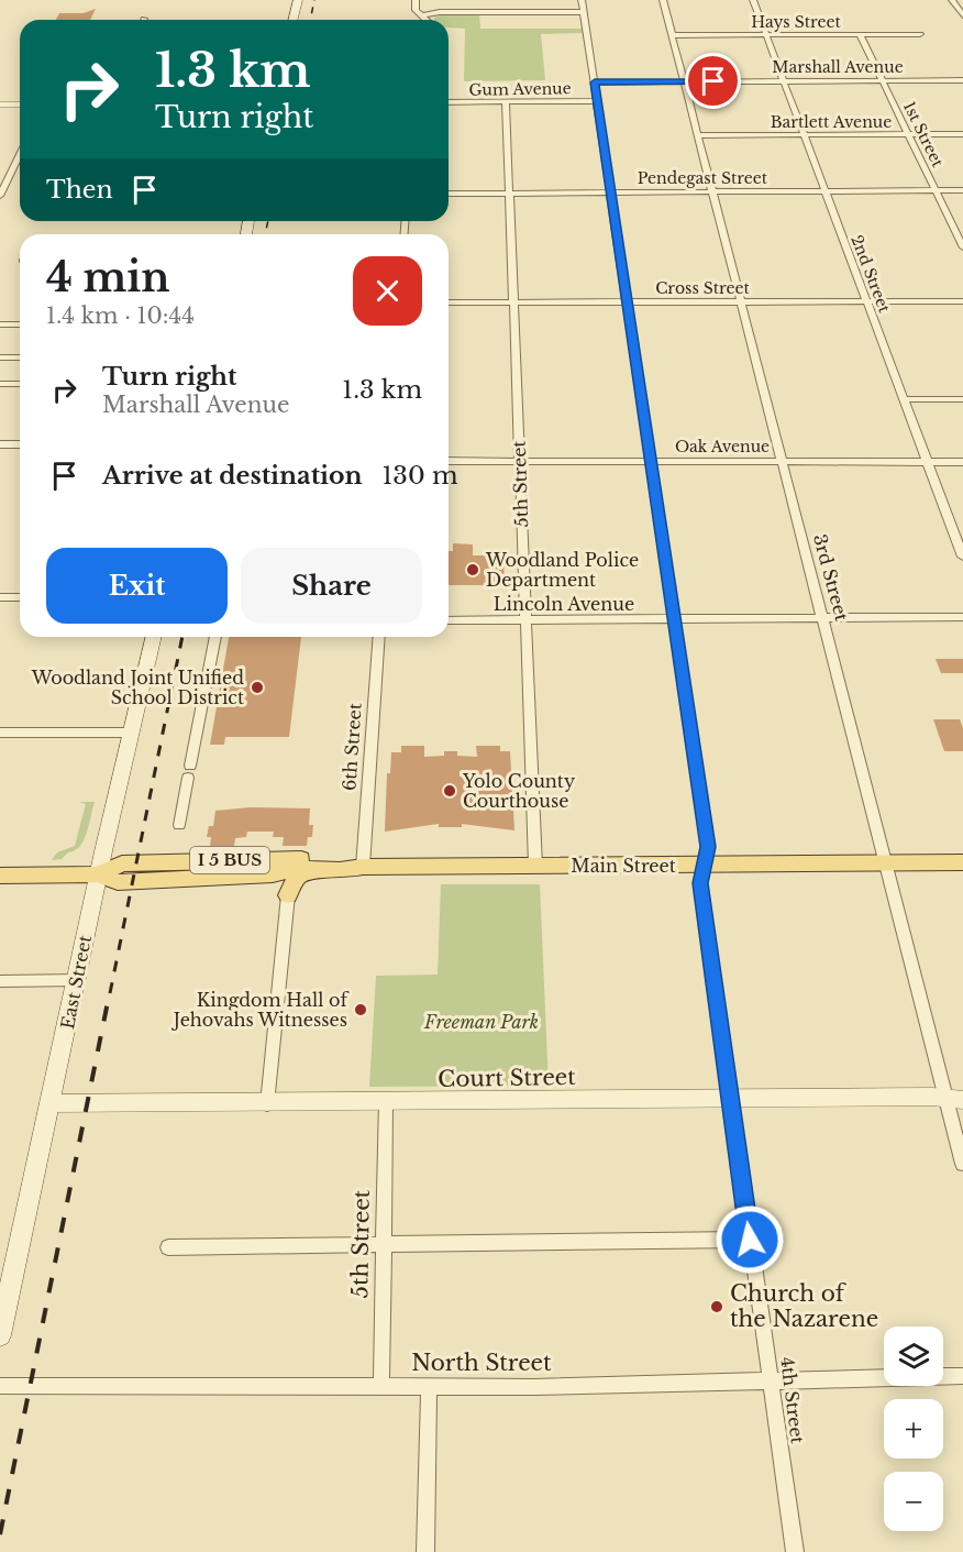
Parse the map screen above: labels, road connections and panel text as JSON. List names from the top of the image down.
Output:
{
  "streets": {
    "main road": ["I 5 BUS", "Main Street", "East Street"],
    "street": [
      "Hays Street",
      "Marshall Avenue",
      "Gum Avenue",
      "Bartlett Avenue",
      "1st Street",
      "Pendegast Street",
      "2nd Street",
      "Cross Street",
      "Oak Avenue",
      "5th Street",
      "3rd Street",
      "Lincoln Avenue",
      "6th Street",
      "Court Street",
      "North Street",
      "4th Street"
    ]
  },
  "crossings": [
    ["Hays Street", "1st Street"],
    ["Hays Street", "2nd Street"],
    ["Hays Street", "3rd Street"],
    ["Marshall Avenue", "1st Street"],
    ["Marshall Avenue", "2nd Street"],
    ["Marshall Avenue", "3rd Street"],
    ["Marshall Avenue", "4th Street"],
    ["Gum Avenue", "5th Street"],
    ["Gum Avenue", "4th Street"],
    ["Bartlett Avenue", "1st Street"],
    ["Bartlett Avenue", "2nd Street"],
    ["Bartlett Avenue", "3rd Street"],
    ["1st Street", "Pendegast Street"],
    ["Pendegast Street", "2nd Street"],
    ["Pendegast Street", "5th Street"],
    ["Pendegast Street", "3rd Street"],
    ["Pendegast Street", "4th Street"],
    ["2nd Street", "Cross Street"],
    ["2nd Street", "Oak Avenue"],
    ["Cross Street", "5th Street"],
    ["Cross Street", "3rd Street"],
    ["Cross Street", "4th Street"],
    ["Oak Avenue", "5th Street"],
    ["Oak Avenue", "3rd Street"],
    ["Oak Avenue", "4th Street"],
    ["5th Street", "Lincoln Avenue"],
    ["5th Street", "Main Street"],
    ["5th Street", "Court Street"],
    ["5th Street", "North Street"],
    ["3rd Street", "Lincoln Avenue"],
    ["3rd Street", "Main Street"],
    ["3rd Street", "Court Street"],
    ["Lincoln Avenue", "4th Street"],
    ["6th Street", "Main Street"],
    ["I 5 BUS", "Main Street"],
    ["I 5 BUS", "East Street"],
    ["Main Street", "East Street"],
    ["Main Street", "4th Street"],
    ["East Street", "Court Street"],
    ["Court Street", "4th Street"],
    ["North Street", "4th Street"]
  ],
  "parks": ["Freeman Park"],
  "places": [
    "Woodland Police Department",
    "Woodland Joint Unified School District",
    "Yolo County Courthouse",
    "Kingdom Hall of Jehovahs Witnesses",
    "Church of the Nazarene"
  ],
  "page": {
    "turn": ["1.3 km", "Turn right"],
    "then": "Then",
    "heading": ["4 min", "1.4 km · 10:44"],
    "list": [
      {
        "name": "Turn right",
        "note": "Marshall Avenue",
        "value": "1.3 km"
      },
      {
        "name": "Arrive at destination",
        "value": "130 m"
      }
    ],
    "buttons": ["Exit", "Share"],
    "map_buttons": ["+", "−"]
  }
}
